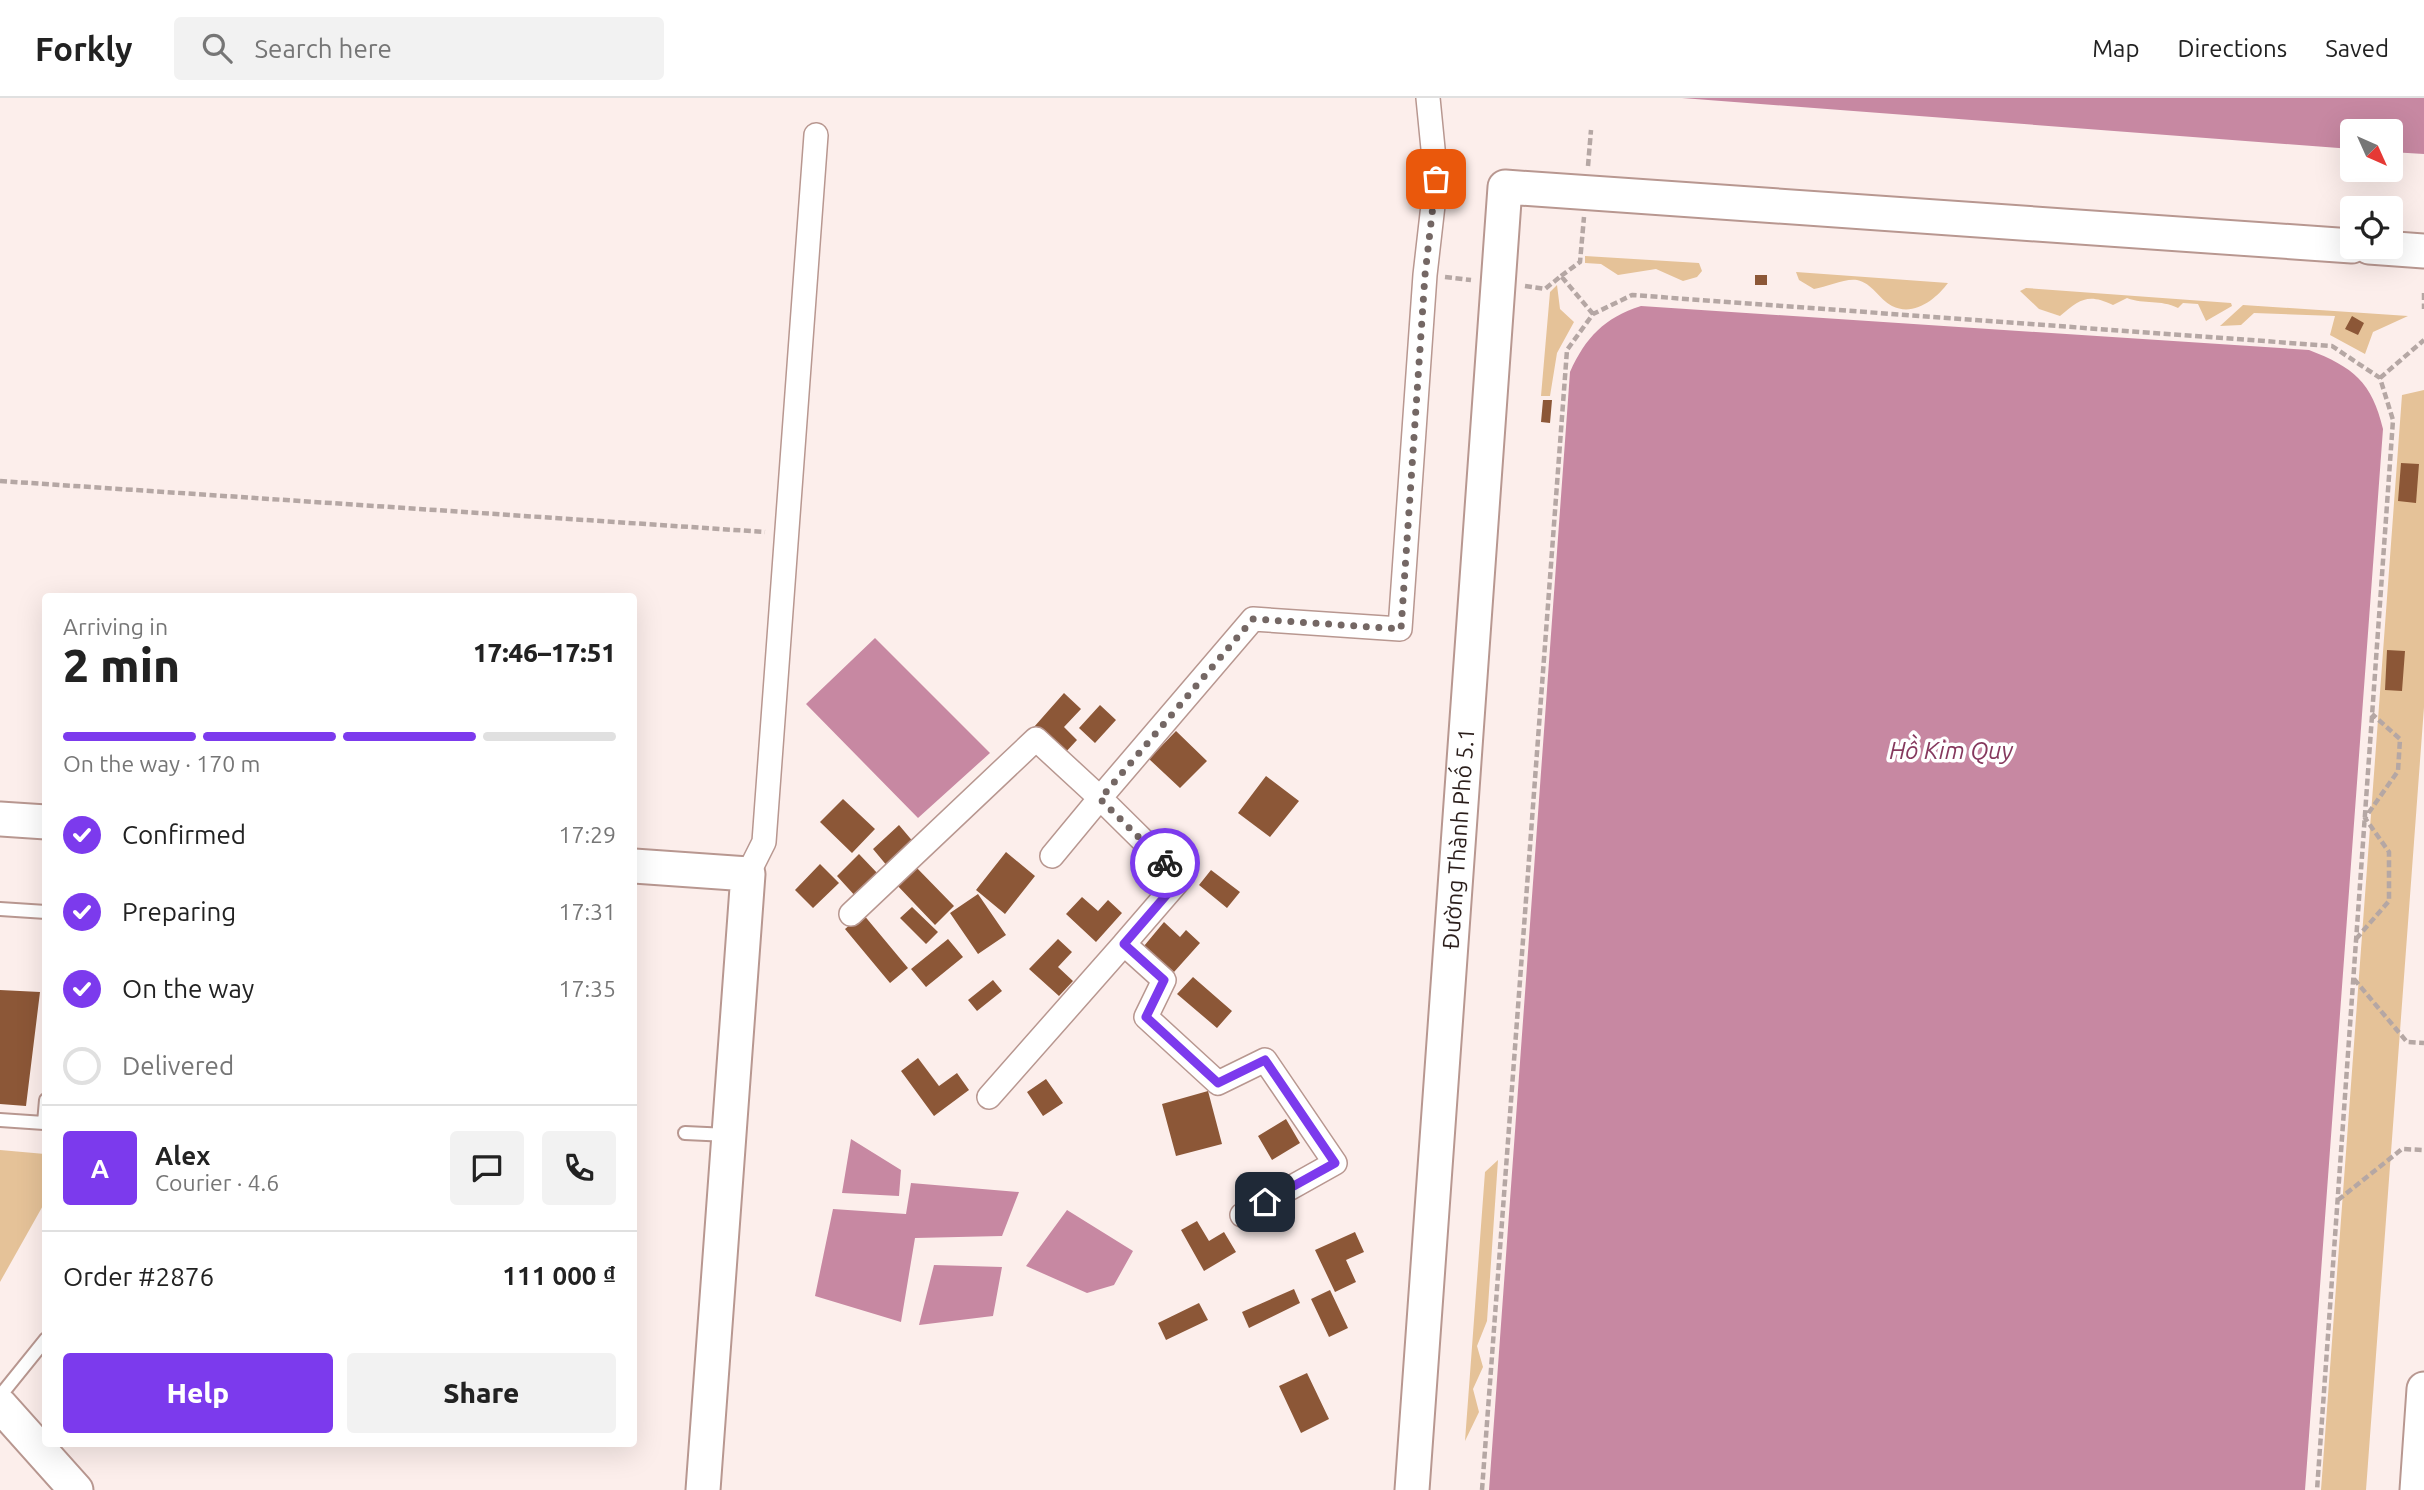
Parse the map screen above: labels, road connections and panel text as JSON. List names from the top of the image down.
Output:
{
  "streets": {
    "street": ["Đường Thành Phố 5.1"]
  },
  "water": ["Hồ Kim Quy"],
  "north": "bottom right",
  "page": {
    "header": "Forkly",
    "search": "Search here",
    "nav": ["Map", "Directions", "Saved"],
    "heading": ["2 min", "Arriving in", "17:46–17:51"],
    "panel": [
      "Alex",
      "Courier · 4.6",
      "Order #2876",
      "111 000 ₫"
    ],
    "bar": "On the way · 170 m",
    "list": [
      ["Confirmed", "17:29"],
      ["Preparing", "17:31"],
      ["On the way", "17:35"],
      "Delivered"
    ],
    "round": "A",
    "buttons": ["Help", "Share"]
  }
}
